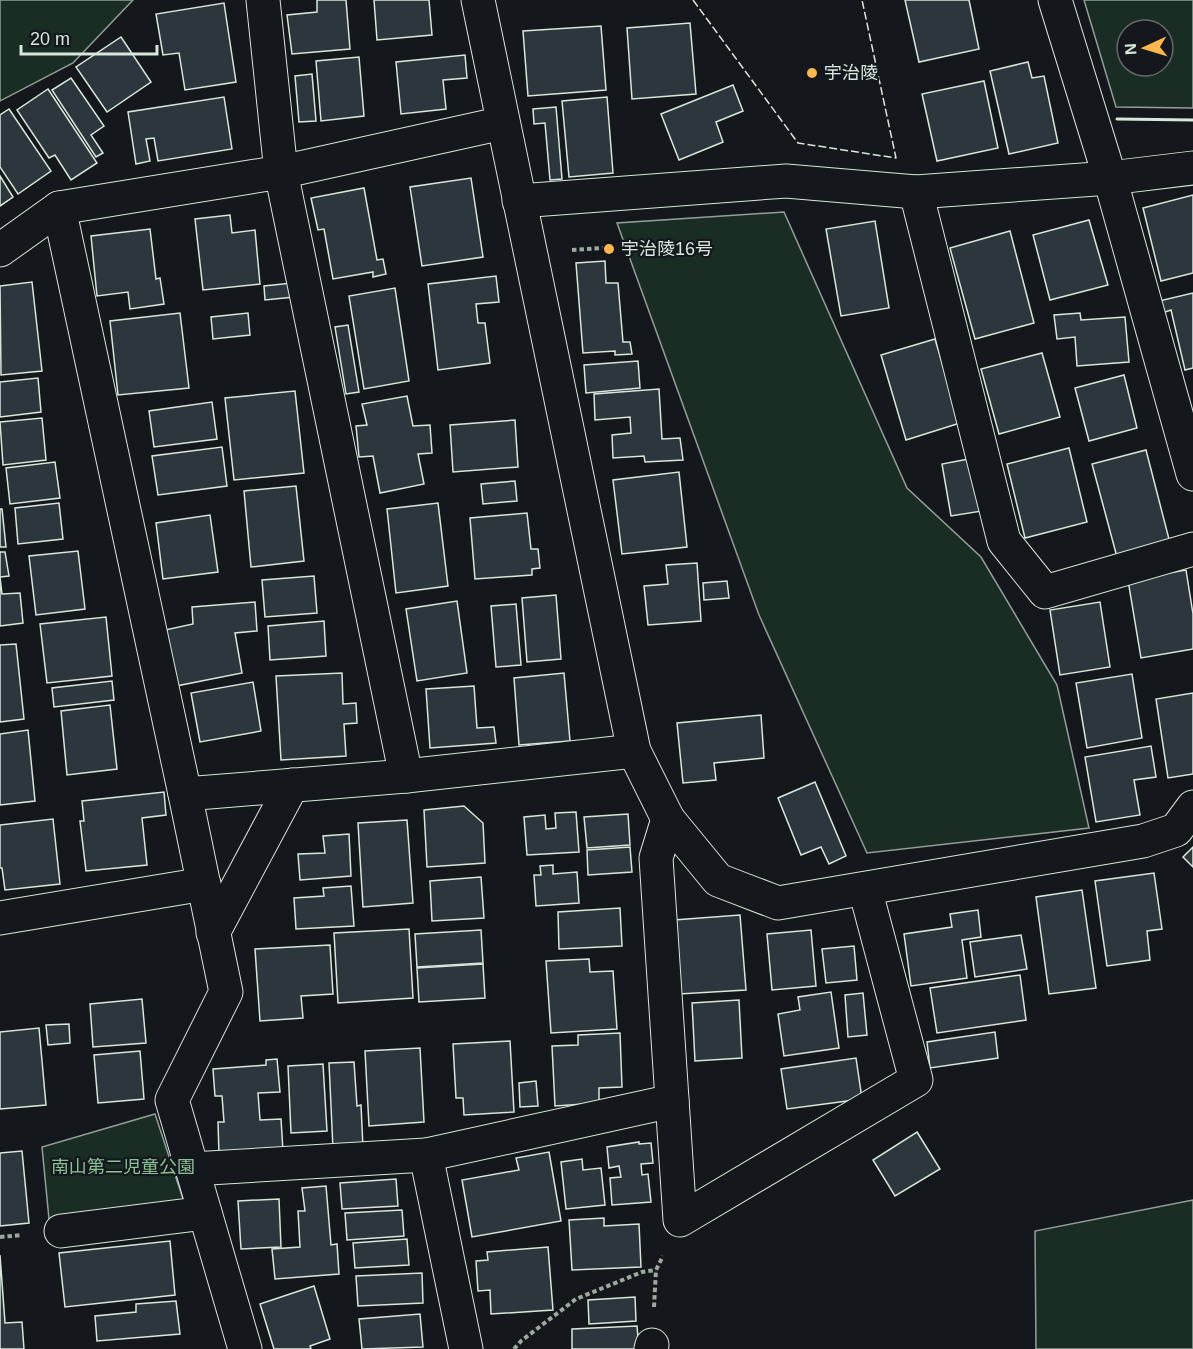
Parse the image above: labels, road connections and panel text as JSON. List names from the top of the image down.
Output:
{
  "parks": ["南山第二児童公園"],
  "places": ["宇治陵", "宇治陵16号"],
  "scale_bar": "20 m",
  "north": "left"
}
